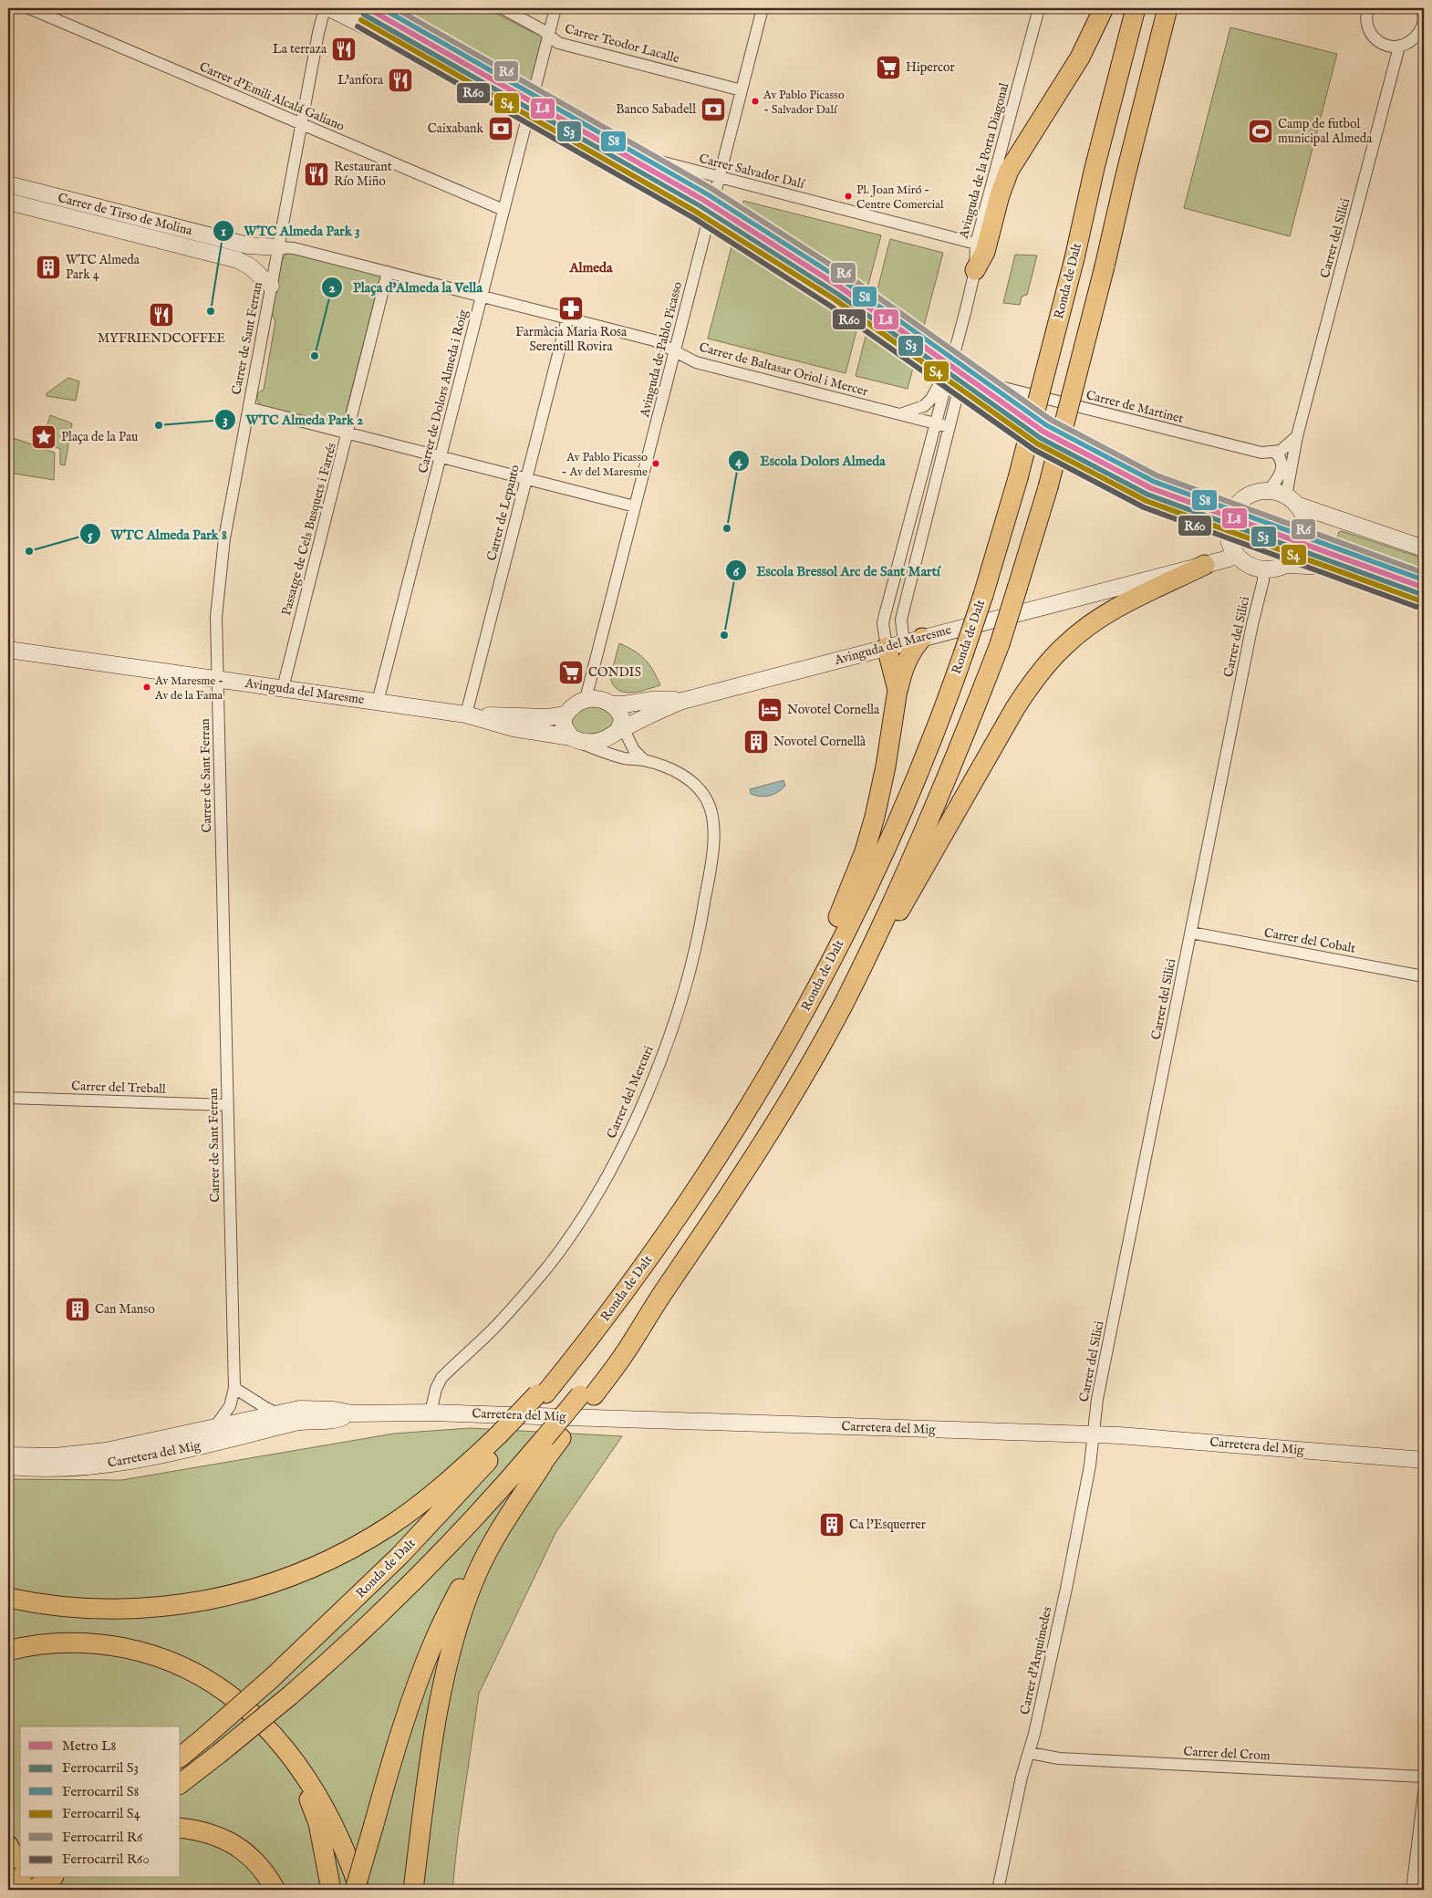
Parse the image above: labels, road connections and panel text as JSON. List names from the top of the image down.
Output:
{
  "streets": {
    "highway": ["Ronda de Dalt"],
    "street": [
      "Carrer Teodor Lacalle",
      "Carrer d'Emili Alcalá Galiano",
      "Avinguda de la Porta Diagonal",
      "Carrer Salvador Dalí",
      "Carrer de Tirso de Molina",
      "Carrer del Silici",
      "Carrer de Sant Ferran",
      "Avinguda de Pablo Picasso",
      "Carrer de Baltasar Oriol i Mercer",
      "Carrer de Dolors Almeda i Roig",
      "Carrer de Martinet",
      "Carrer de Lepanto",
      "Passatge de Cels Busquets i Farrés",
      "Avinguda del Maresme",
      "Carrer del Cobalt",
      "Carrer del Treball",
      "Carrer del Mercuri",
      "Carretera del Mig",
      "Carrer d'Arquímedes",
      "Carrer del Crom"
    ]
  },
  "crossings": [
    ["Carrer Teodor Lacalle", "Avinguda de Pablo Picasso"],
    ["Carrer Teodor Lacalle", "Carrer de Dolors Almeda i Roig"],
    ["Carrer d'Emili Alcalá Galiano", "Carrer de Sant Ferran"],
    ["Carrer d'Emili Alcalá Galiano", "Carrer de Dolors Almeda i Roig"],
    ["Avinguda de la Porta Diagonal", "Carrer Salvador Dalí"],
    ["Avinguda de la Porta Diagonal", "Carrer de Baltasar Oriol i Mercer"],
    ["Avinguda de la Porta Diagonal", "Carrer de Martinet"],
    ["Avinguda de la Porta Diagonal", "Avinguda del Maresme"],
    ["Carrer Salvador Dalí", "Avinguda de Pablo Picasso"],
    ["Carrer Salvador Dalí", "Carrer de Dolors Almeda i Roig"],
    ["Carrer de Tirso de Molina", "Carrer de Sant Ferran"],
    ["Carrer de Tirso de Molina", "Carrer de Baltasar Oriol i Mercer"],
    ["Carrer de Tirso de Molina", "Carrer de Dolors Almeda i Roig"],
    ["Carrer de Tirso de Molina", "Passatge de Cels Busquets i Farrés"],
    ["Carrer del Silici", "Avinguda del Maresme"],
    ["Carrer del Silici", "Carrer del Cobalt"],
    ["Carrer del Silici", "Carretera del Mig"],
    ["Carrer del Silici", "Carrer d'Arquímedes"],
    ["Carrer de Sant Ferran", "Avinguda del Maresme"],
    ["Carrer de Sant Ferran", "Carrer del Treball"],
    ["Carrer de Sant Ferran", "Carretera del Mig"],
    ["Avinguda de Pablo Picasso", "Carrer de Baltasar Oriol i Mercer"],
    ["Avinguda de Pablo Picasso", "Carrer del Mercuri"],
    ["Carrer de Baltasar Oriol i Mercer", "Carrer de Dolors Almeda i Roig"],
    ["Carrer de Baltasar Oriol i Mercer", "Carrer de Lepanto"],
    ["Carrer de Dolors Almeda i Roig", "Avinguda del Maresme"],
    ["Carrer de Lepanto", "Avinguda del Maresme"],
    ["Passatge de Cels Busquets i Farrés", "Avinguda del Maresme"],
    ["Carrer del Mercuri", "Carretera del Mig"],
    ["Carretera del Mig", "Carrer d'Arquímedes"],
    ["Carrer d'Arquímedes", "Carrer del Crom"]
  ],
  "districts": ["Almeda"],
  "places": {
    "restaurant": [
      "La terraza",
      "L'anfora",
      "Restaurant Río Miño",
      "MYFRIENDCOFFEE"
    ],
    "supermarket": ["Hipercor", "CONDIS"],
    "other": [
      "Av Pablo Picasso - Salvador Dalí",
      "Pl. Joan Miró - Centre Comercial",
      "WTC Almeda Park 3",
      "Plaça d'Almeda la Vella",
      "WTC Almeda Park 2",
      "Av Pablo Picasso - Av del Maresme",
      "Escola Dolors Almeda",
      "WTC Almeda Park 8",
      "Escola Bressol Arc de Sant Martí",
      "Av Maresme - Av de la Fama"
    ],
    "bank": ["Banco Sabadell", "Caixabank"],
    "sports": ["Camp de futbol municipal Almeda"],
    "building": [
      "WTC Almeda Park 4",
      "Novotel Cornellà",
      "Can Manso",
      "Ca l'Esquerrer"
    ],
    "pharmacy": ["Farmàcia Maria Rosa Serentill Rovira"],
    "place": ["Plaça de la Pau"],
    "hotel": ["Novotel Cornella"]
  },
  "lines": [
    "metro line L8",
    "rail line S8",
    "rail line R6",
    "rail line S3",
    "rail line S4",
    "rail line R60"
  ],
  "legend": [
    "Metro L8",
    "Ferrocarril S3",
    "Ferrocarril S8",
    "Ferrocarril S4",
    "Ferrocarril R6",
    "Ferrocarril R60"
  ]
}
